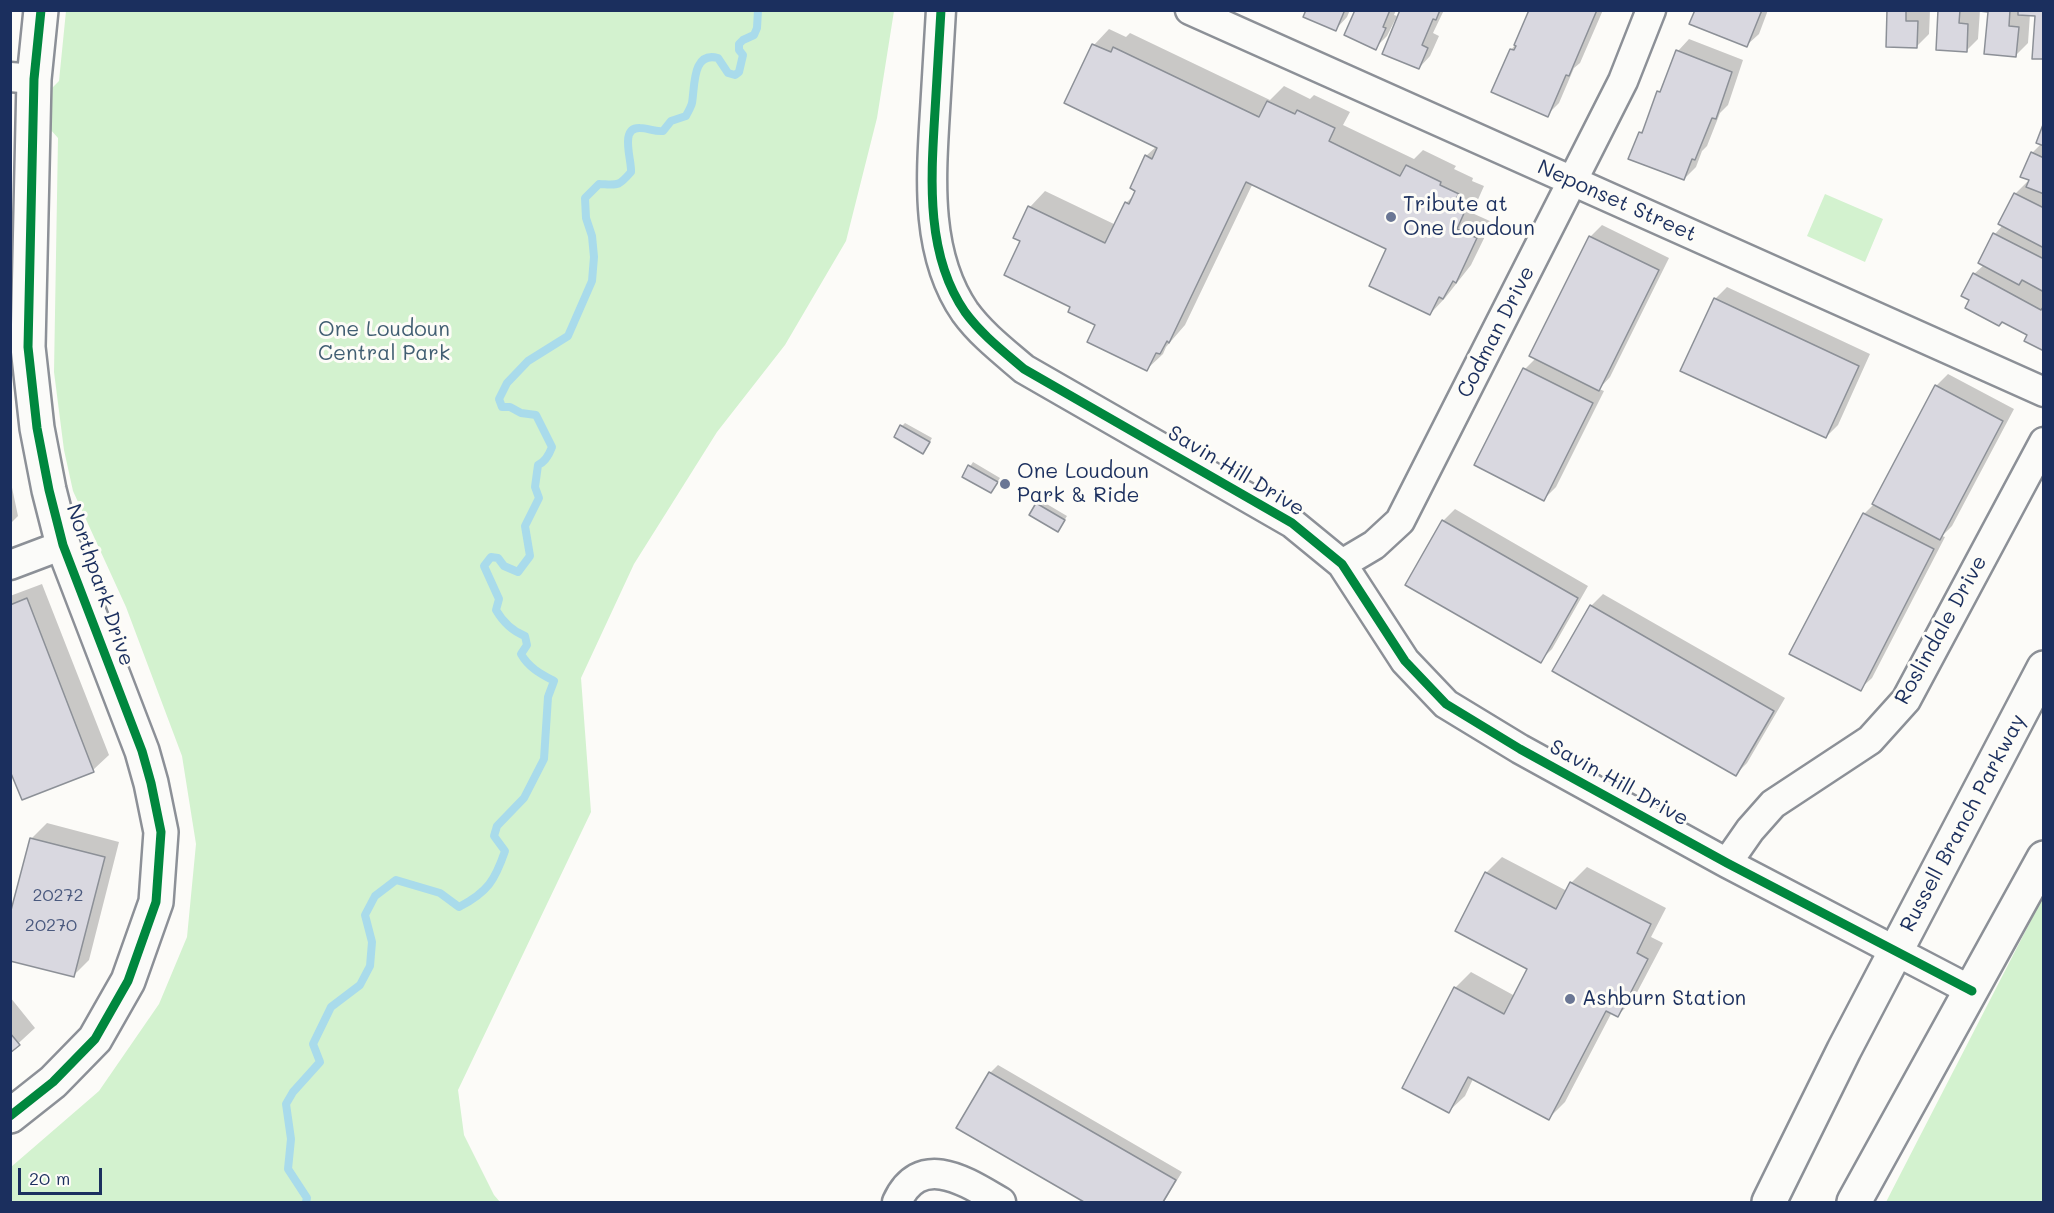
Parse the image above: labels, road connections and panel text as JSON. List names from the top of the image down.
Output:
{
  "streets": {
    "street": [
      "Neponset Street",
      "Codman Drive",
      "Savin Hill Drive",
      "Northpark Drive",
      "Roslindale Drive",
      "Russell Branch Parkway"
    ]
  },
  "crossings": [
    ["Neponset Street", "Codman Drive"],
    ["Codman Drive", "Savin Hill Drive"],
    ["Savin Hill Drive", "Roslindale Drive"],
    ["Savin Hill Drive", "Russell Branch Parkway"]
  ],
  "parks": ["One Loudoun Central Park"],
  "places": ["Tribute at One Loudoun", "One Loudoun Park & Ride", "Ashburn Station"],
  "house_numbers": ["20272", "20270"],
  "scale_bar": "20 m"
}
